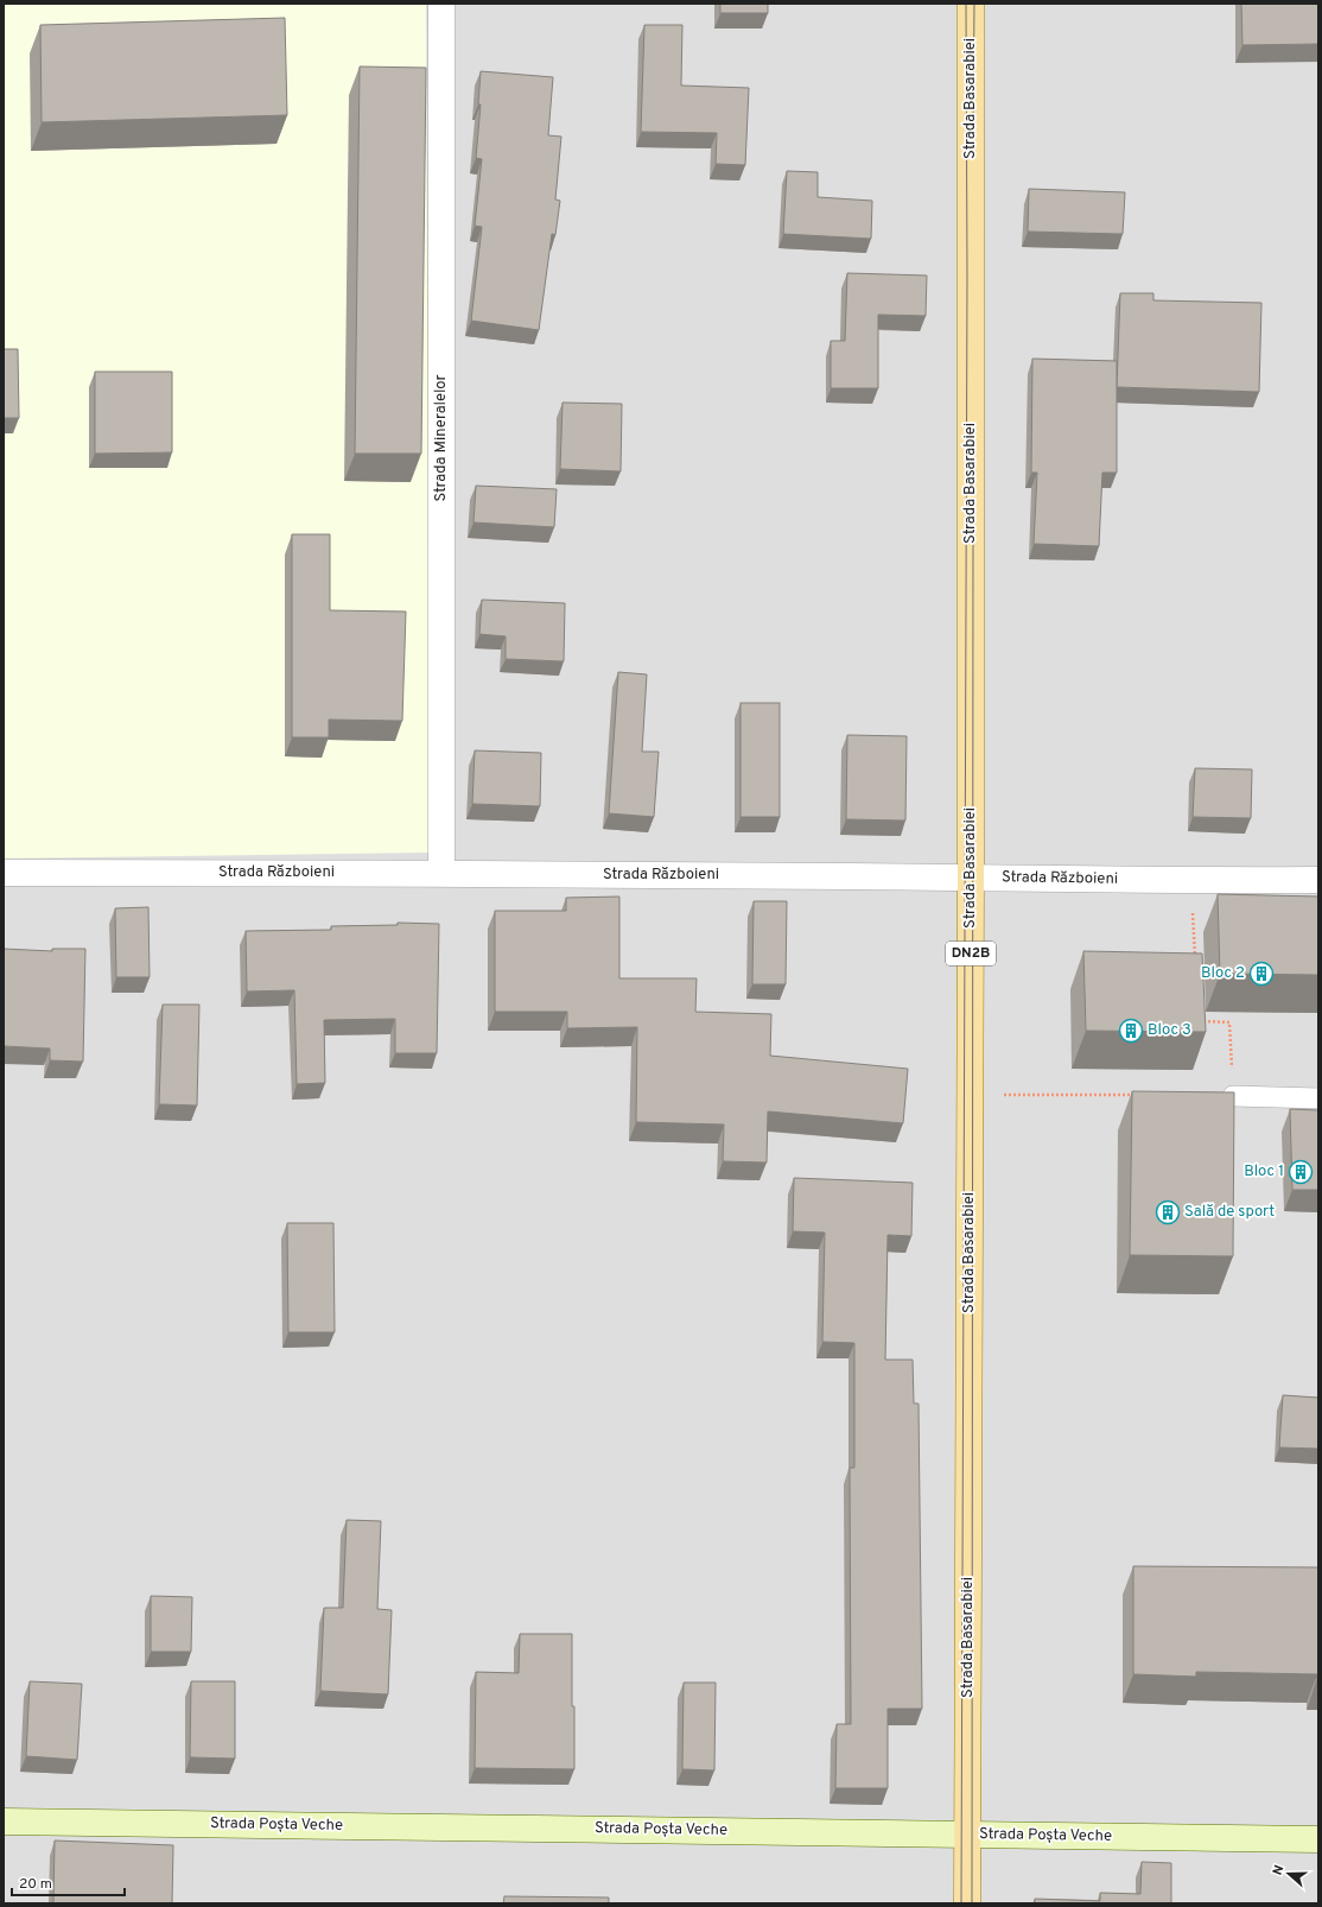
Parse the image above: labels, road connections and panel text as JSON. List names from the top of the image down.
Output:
{
  "streets": {
    "main road": ["Strada Basarabiei", "DN2B"],
    "street": ["Strada Mineralelor", "Strada Războieni", "Strada Poșta Veche"]
  },
  "crossings": [
    ["Strada Basarabiei", "Strada Războieni"],
    ["Strada Basarabiei", "Strada Poșta Veche"],
    ["Strada Mineralelor", "Strada Războieni"]
  ],
  "places": {
    "building": [
      "Bloc 2",
      "Bloc 3",
      "Bloc 1",
      "Sală de sport"
    ]
  },
  "scale_bar": "20 m",
  "north": "left"
}
